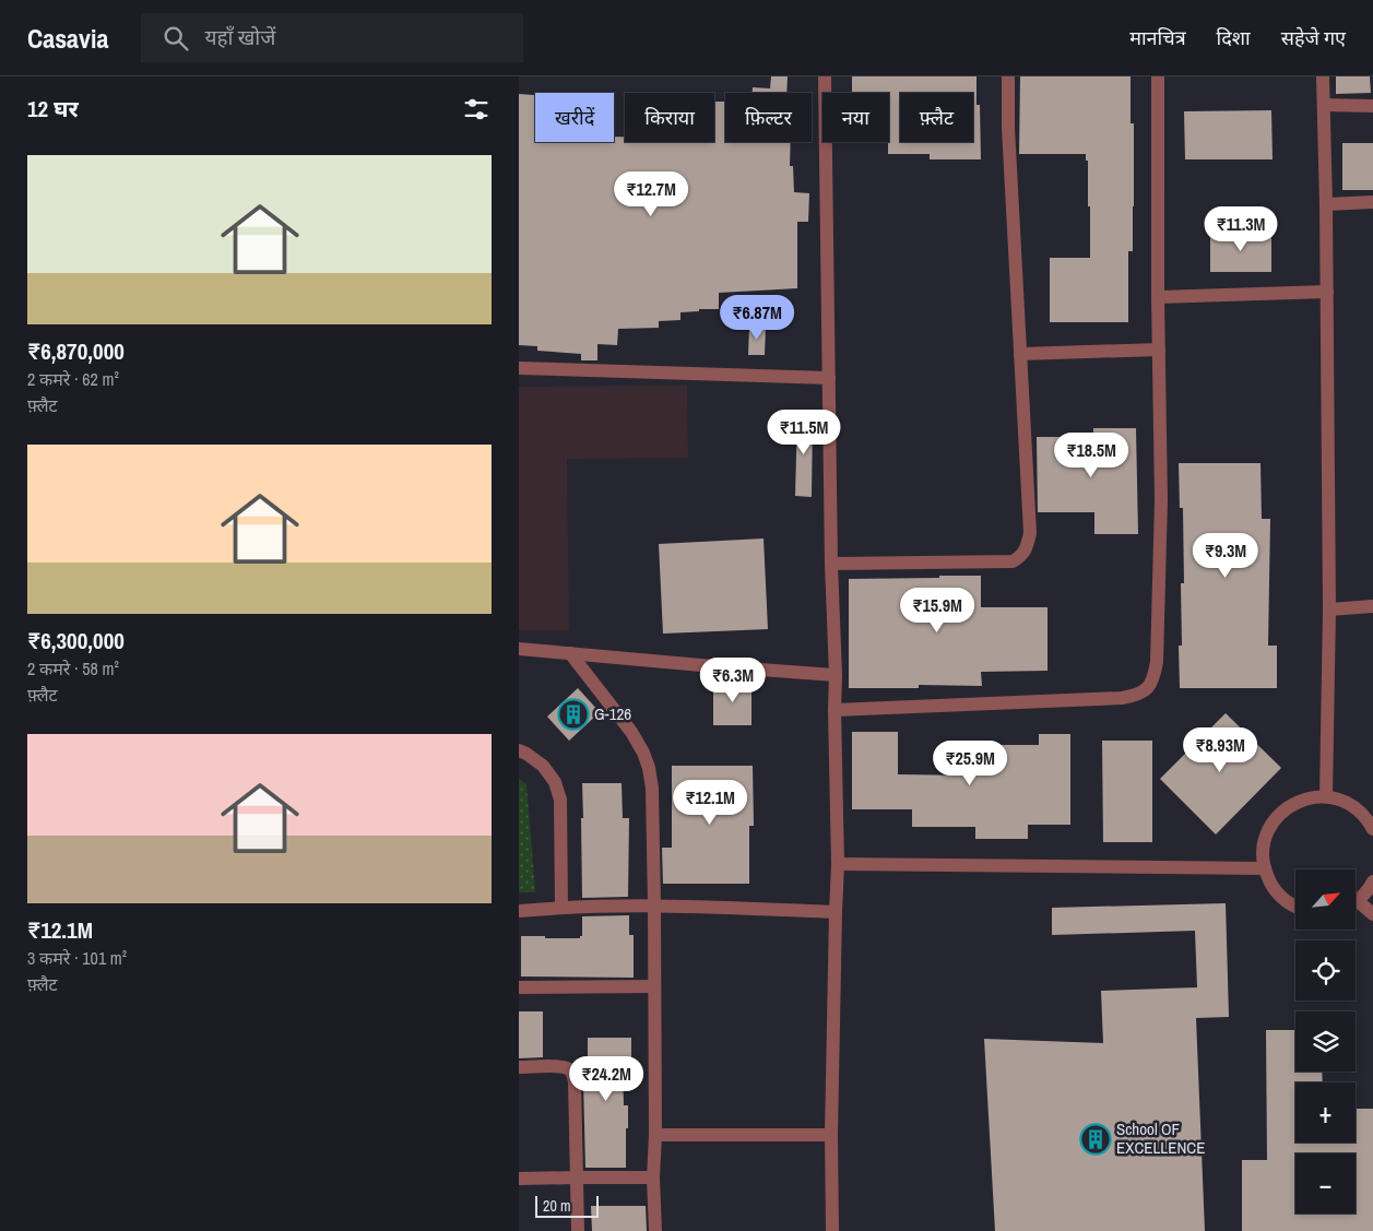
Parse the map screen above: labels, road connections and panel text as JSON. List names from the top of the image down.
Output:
{
  "places": {
    "building": ["G-126", "School OF EXCELLENCE"]
  },
  "scale_bar": "20 m",
  "north": "top right",
  "page": {
    "header": "Casavia",
    "search": "यहाँ खोजें",
    "nav": ["मानचित्र", "दिशा", "सहेजे गए"],
    "heading": "12 घर",
    "chip": [
      "खरीदें",
      "किराया",
      "फ़िल्टर",
      "नया",
      "फ़्लैट"
    ],
    "list": [
      {
        "name": "₹6,870,000",
        "note": "2 कमरे · 62 m² · फ़्लैट"
      },
      {
        "name": "₹6,300,000",
        "note": "2 कमरे · 58 m² · फ़्लैट"
      },
      {
        "name": "₹12.1M",
        "note": "3 कमरे · 101 m² · फ़्लैट"
      }
    ],
    "price": [
      "₹12.7M",
      "₹11.3M",
      "₹6.87M",
      "₹11.5M",
      "₹18.5M",
      "₹9.3M",
      "₹15.9M",
      "₹6.3M",
      "₹8.93M",
      "₹25.9M",
      "₹12.1M",
      "₹24.2M"
    ],
    "map_buttons": ["+", "−"],
    "scale": "20 m"
  }
}
